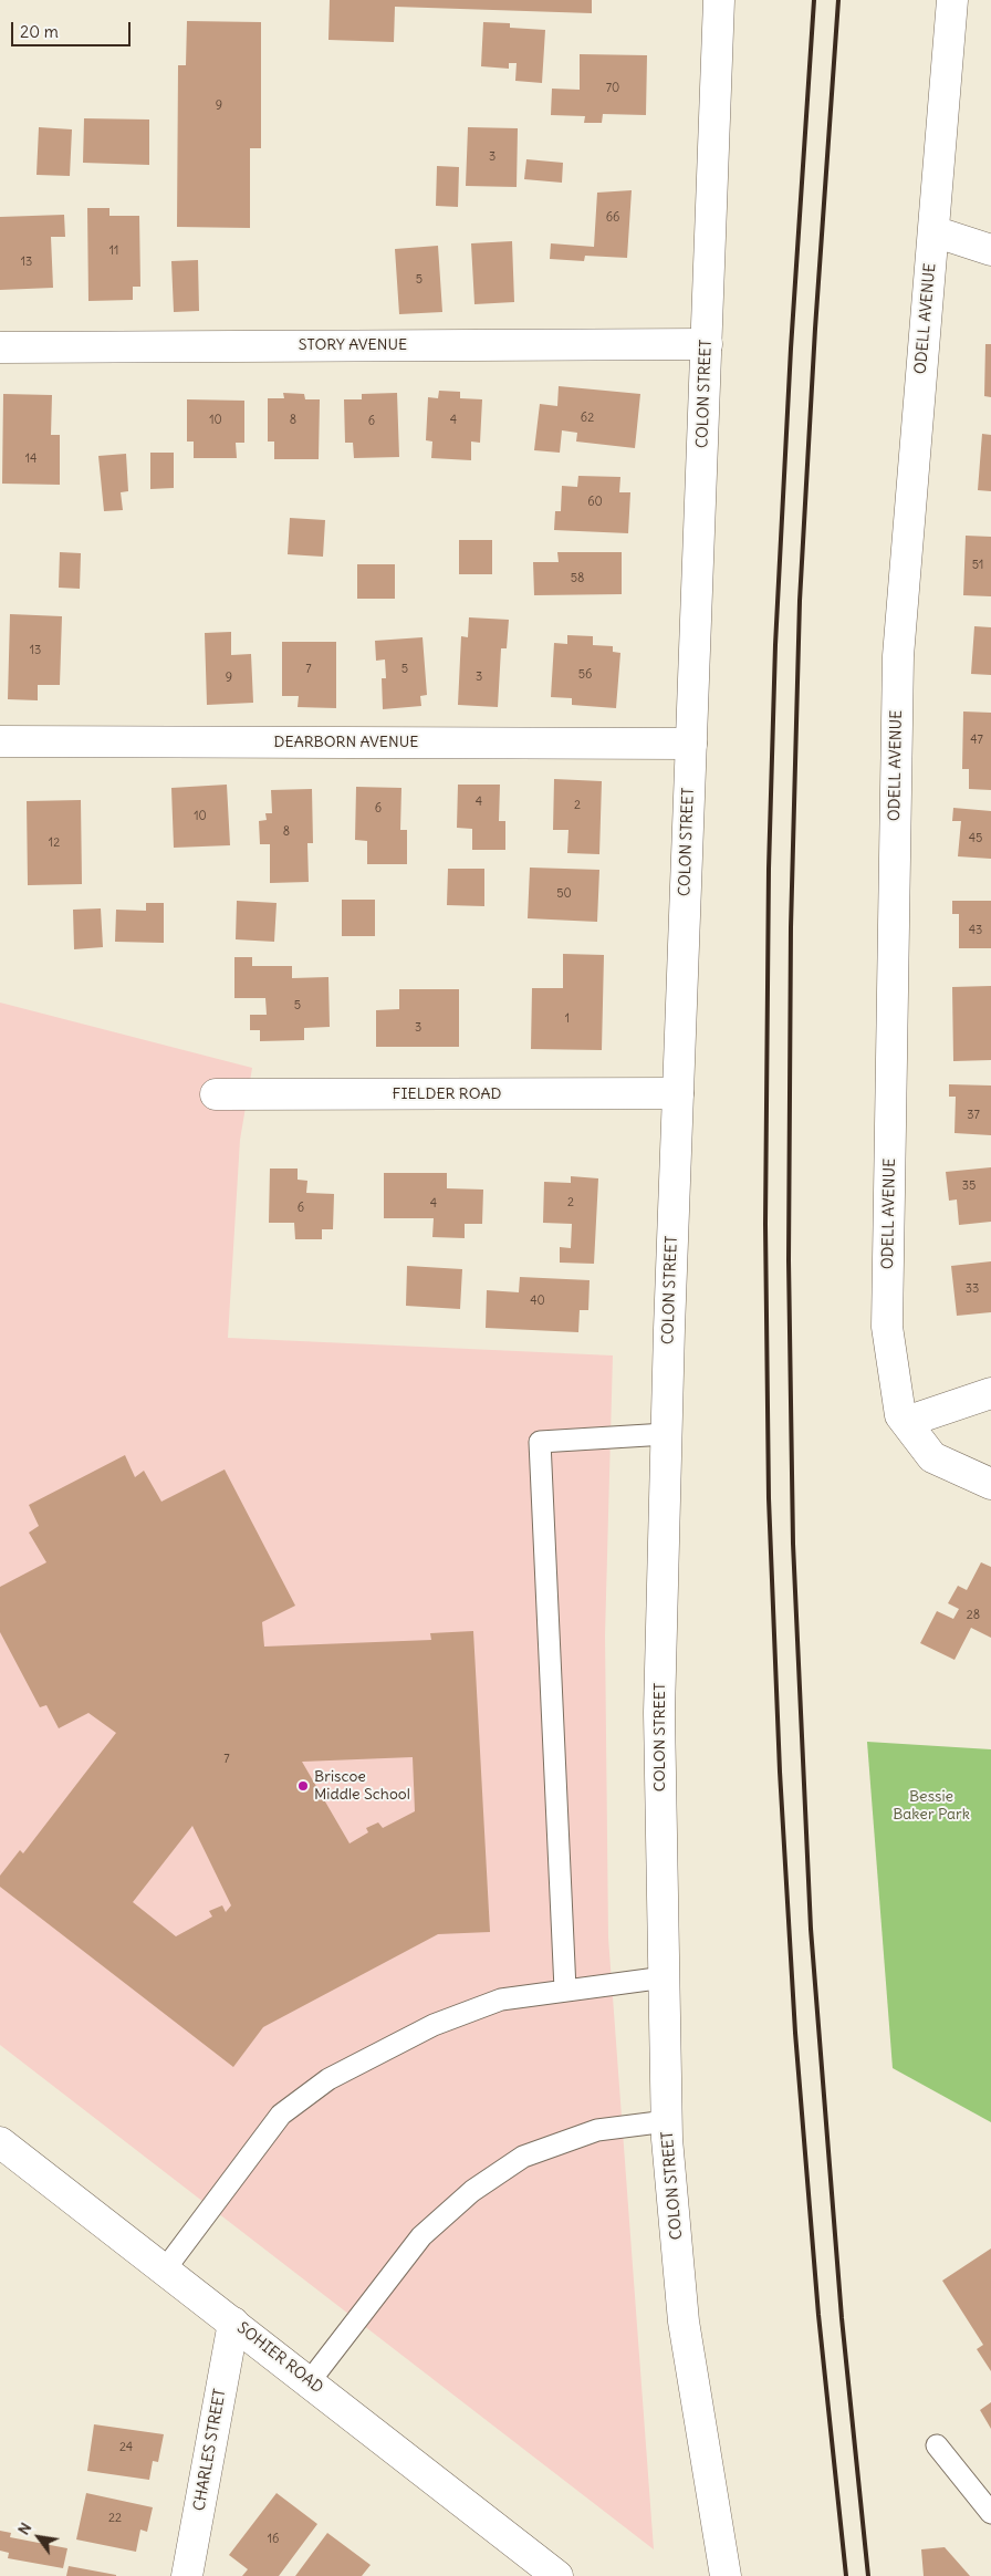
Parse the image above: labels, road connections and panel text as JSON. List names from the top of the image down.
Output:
{
  "streets": {
    "street": [
      "ODELL AVENUE",
      "STORY AVENUE",
      "COLON STREET",
      "DEARBORN AVENUE",
      "FIELDER ROAD",
      "SOHIER ROAD",
      "CHARLES STREET"
    ]
  },
  "crossings": [
    ["STORY AVENUE", "COLON STREET"],
    ["COLON STREET", "DEARBORN AVENUE"],
    ["COLON STREET", "FIELDER ROAD"],
    ["SOHIER ROAD", "CHARLES STREET"]
  ],
  "parks": ["Bessie Baker Park"],
  "places": ["Briscoe Middle School"],
  "house_numbers": [
    "70",
    "9",
    "3",
    "66",
    "11",
    "13",
    "5",
    "62",
    "10",
    "8",
    "4",
    "6",
    "14",
    "60",
    "51",
    "58",
    "13",
    "7",
    "5",
    "56",
    "3",
    "9",
    "47",
    "4",
    "2",
    "6",
    "10",
    "8",
    "45",
    "12",
    "50",
    "43",
    "5",
    "1",
    "3",
    "37",
    "35",
    "2",
    "4",
    "6",
    "33",
    "40",
    "28",
    "7",
    "24",
    "22",
    "16"
  ],
  "scale_bar": "20 m",
  "north": "top left"
}
